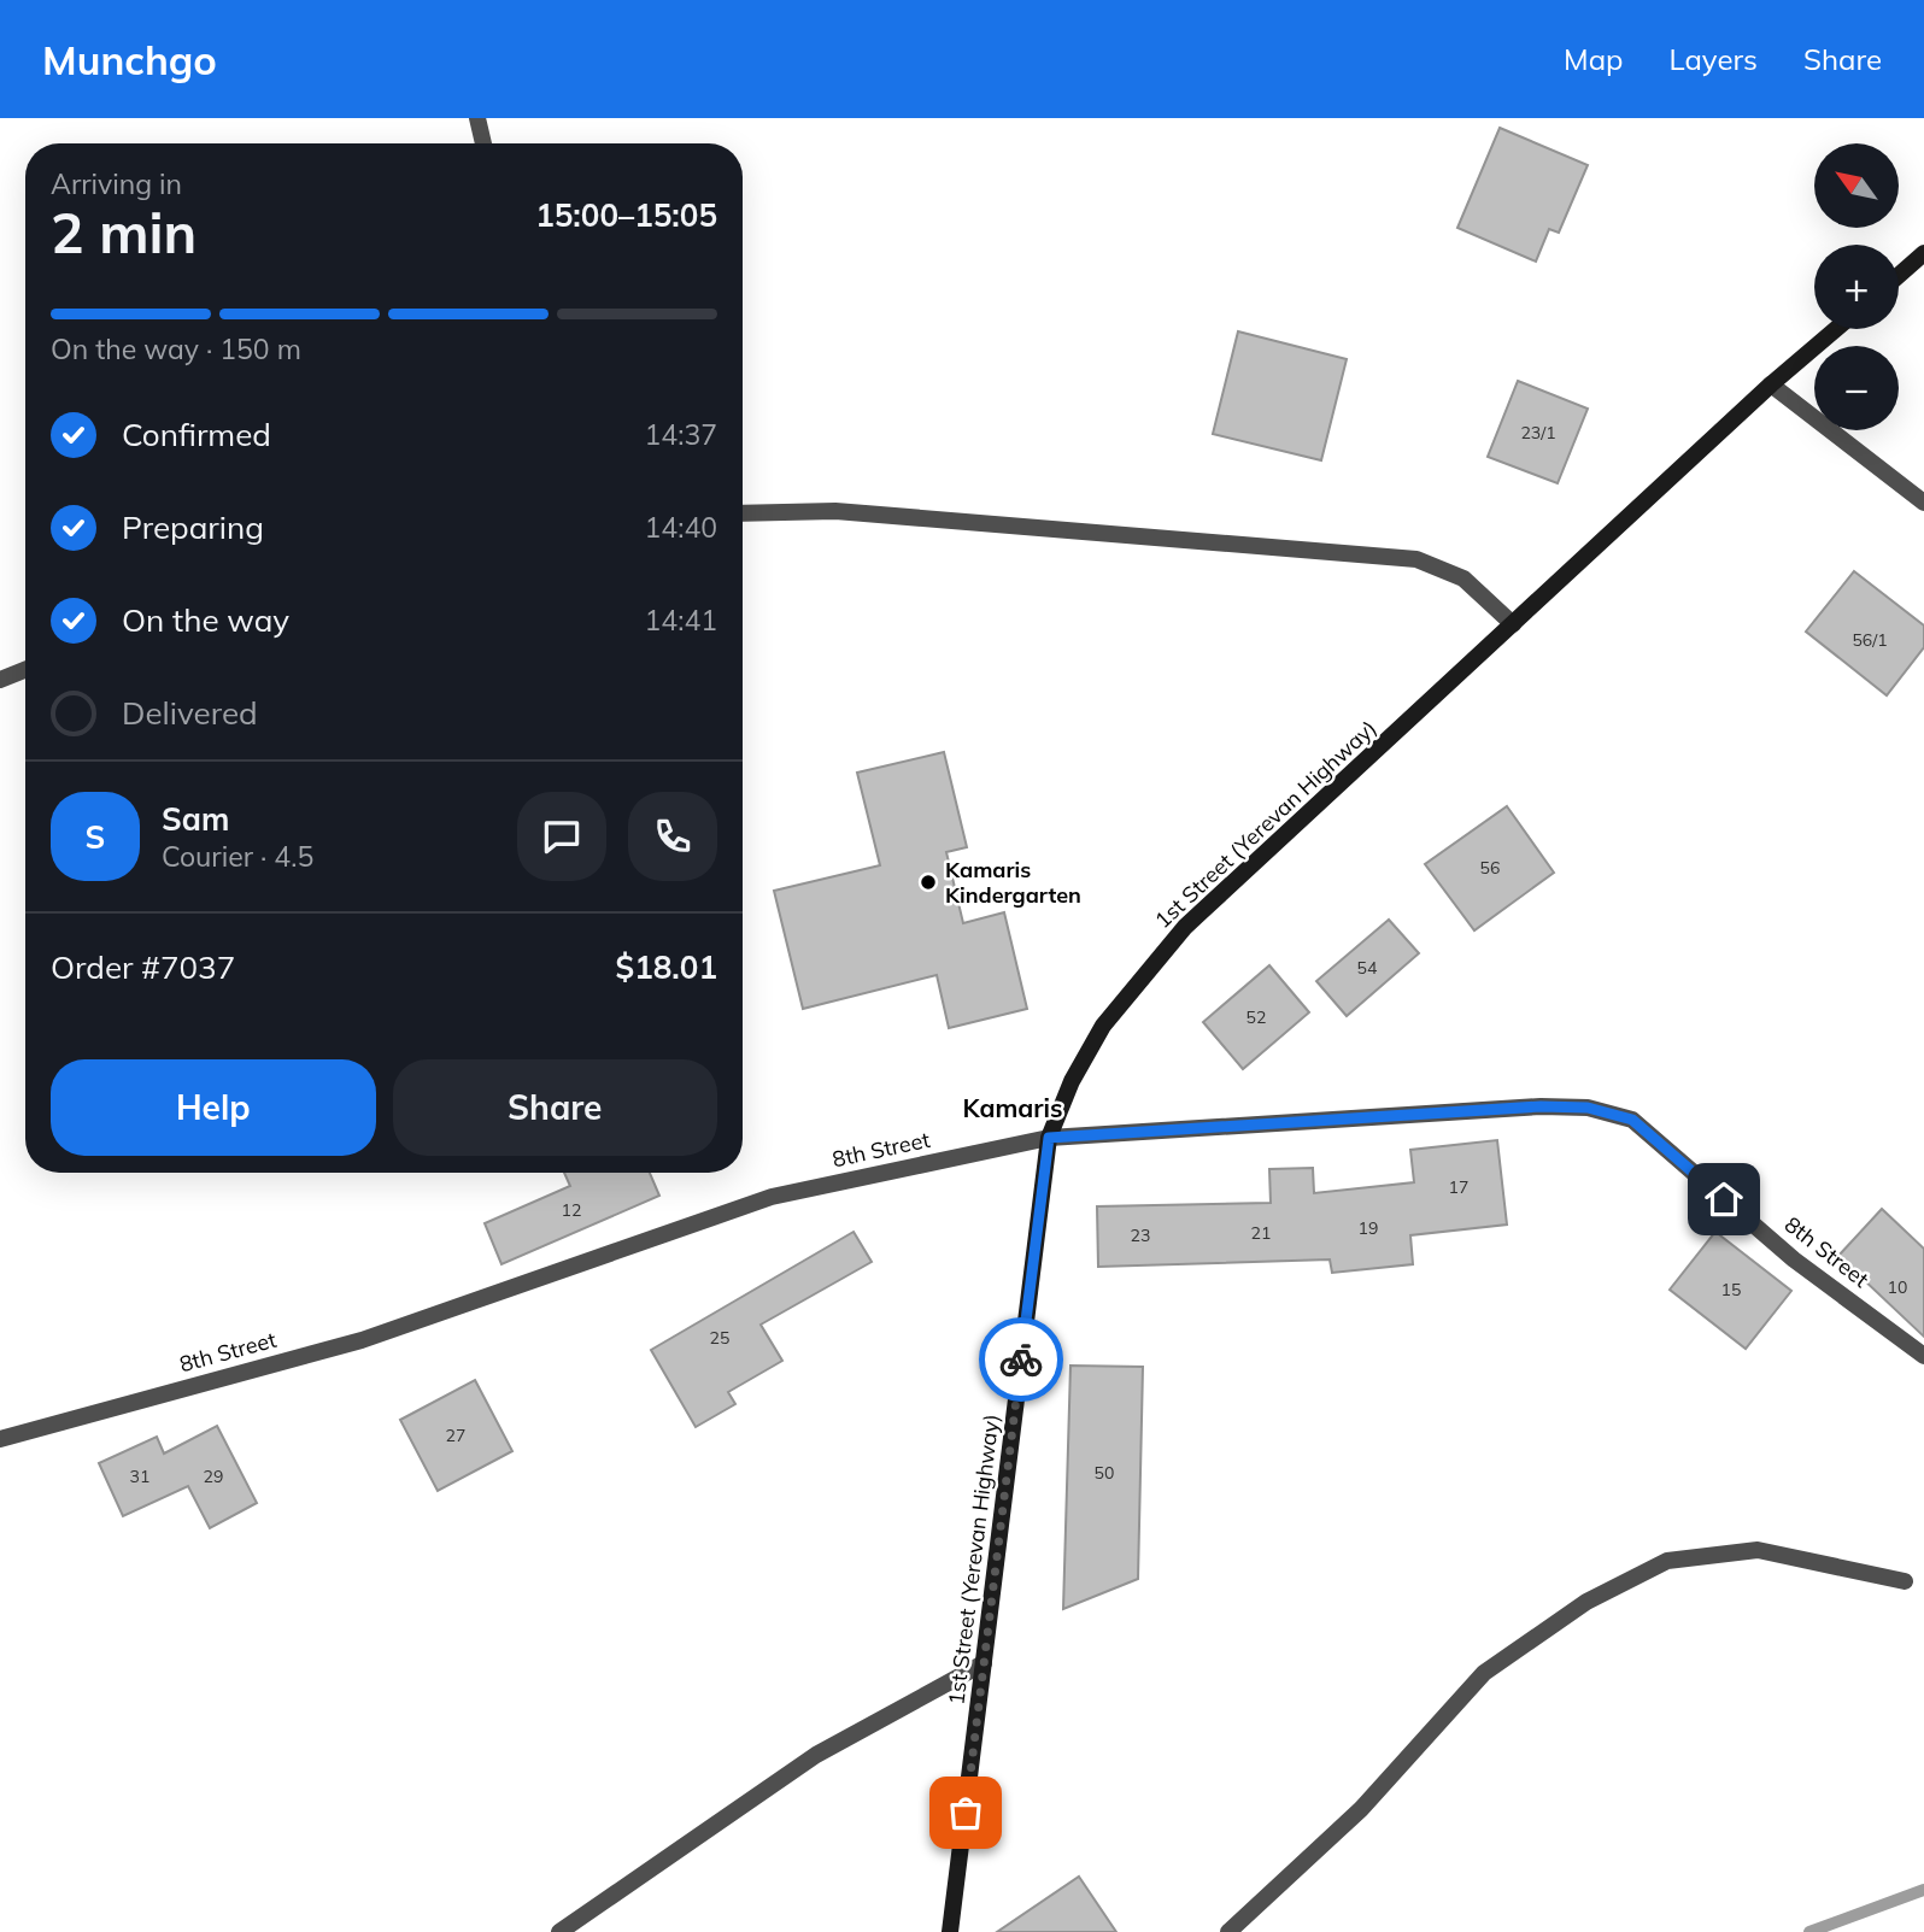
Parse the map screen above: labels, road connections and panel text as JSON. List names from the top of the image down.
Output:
{
  "streets": {
    "main road": ["1st Street (Yerevan Highway)"],
    "street": ["8th Street"]
  },
  "crossings": [
    ["1st Street (Yerevan Highway)", "8th Street"]
  ],
  "districts": ["Kamaris"],
  "places": ["Kamaris Kindergarten"],
  "house_numbers": [
    "23/1",
    "56/1",
    "56",
    "54",
    "52",
    "17",
    "12",
    "19",
    "21",
    "23",
    "10",
    "15",
    "25",
    "27",
    "50",
    "31",
    "29"
  ],
  "north": "top left",
  "page": {
    "header": "Munchgo",
    "nav": ["Map", "Layers", "Share"],
    "map_buttons": ["+", "−"],
    "heading": ["2 min", "Arriving in", "15:00–15:05"],
    "panel": [
      "Sam",
      "Courier · 4.5",
      "Order #7037",
      "$18.01"
    ],
    "bar": "On the way · 150 m",
    "list": [
      ["Confirmed", "14:37"],
      ["Preparing", "14:40"],
      ["On the way", "14:41"],
      "Delivered"
    ],
    "round": "S",
    "buttons": ["Help", "Share"]
  }
}
